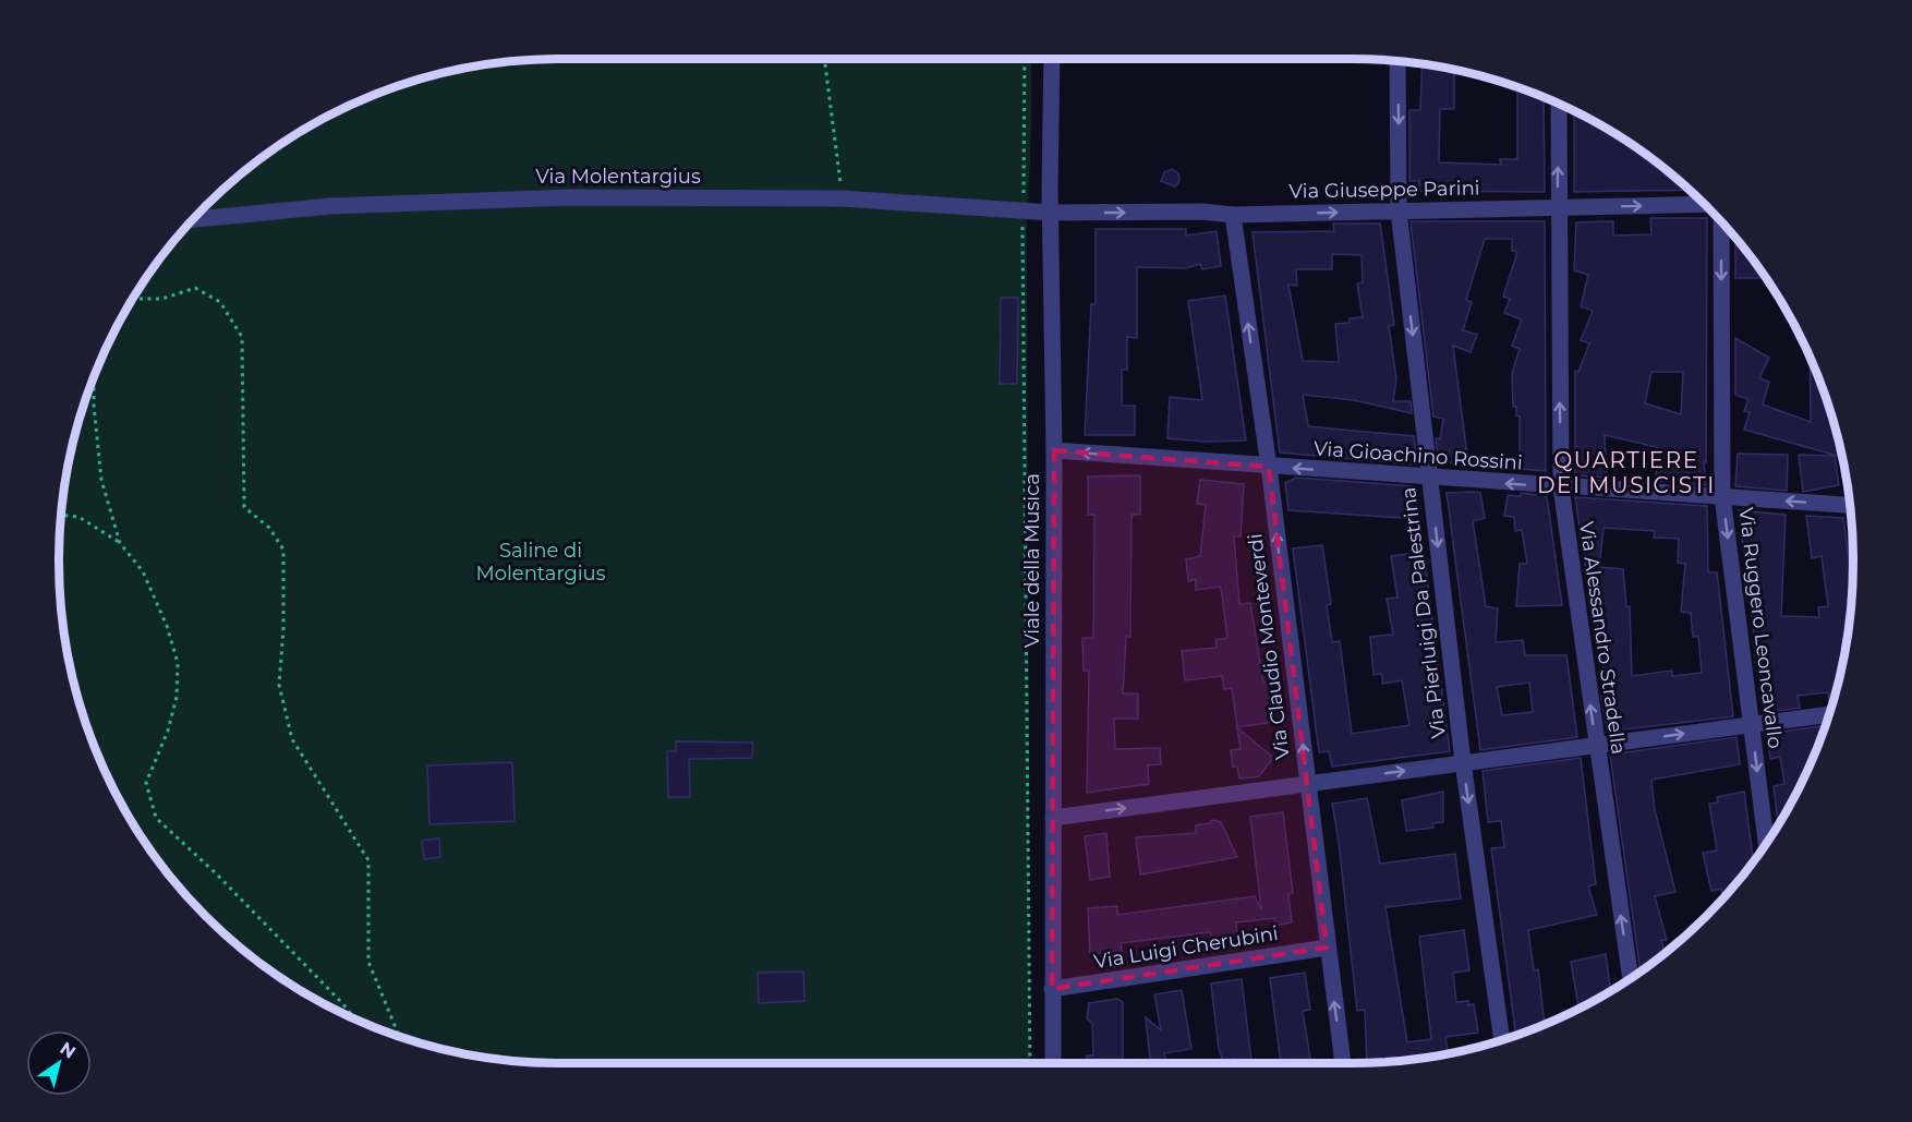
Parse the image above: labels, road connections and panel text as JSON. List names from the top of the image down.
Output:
{
  "streets": {
    "street": [
      "Via Molentargius",
      "Via Giuseppe Parini",
      "Via Gioachino Rossini",
      "Viale della Musica",
      "Via Pierluigi Da Palestrina",
      "Via Ruggero Leoncavallo",
      "Via Alessandro Stradella",
      "Via Claudio Monteverdi",
      "Via Luigi Cherubini"
    ]
  },
  "crossings": [
    ["Via Molentargius", "Via Giuseppe Parini"],
    ["Via Molentargius", "Viale della Musica"],
    ["Via Giuseppe Parini", "Viale della Musica"],
    ["Via Giuseppe Parini", "Via Pierluigi Da Palestrina"],
    ["Via Giuseppe Parini", "Via Alessandro Stradella"],
    ["Via Giuseppe Parini", "Via Claudio Monteverdi"],
    ["Via Gioachino Rossini", "Viale della Musica"],
    ["Via Gioachino Rossini", "Via Pierluigi Da Palestrina"],
    ["Via Gioachino Rossini", "Via Ruggero Leoncavallo"],
    ["Via Gioachino Rossini", "Via Alessandro Stradella"],
    ["Via Gioachino Rossini", "Via Claudio Monteverdi"],
    ["Viale della Musica", "Via Luigi Cherubini"],
    ["Via Claudio Monteverdi", "Via Luigi Cherubini"]
  ],
  "one_way": [
    "Via Giuseppe Parini",
    "Via Gioachino Rossini",
    "Via Pierluigi Da Palestrina",
    "Via Ruggero Leoncavallo",
    "Via Alessandro Stradella",
    "Via Claudio Monteverdi"
  ],
  "districts": ["QUARTIERE DEI MUSICISTI"],
  "parks": ["Saline di Molentargius"],
  "north": "top right"
}
